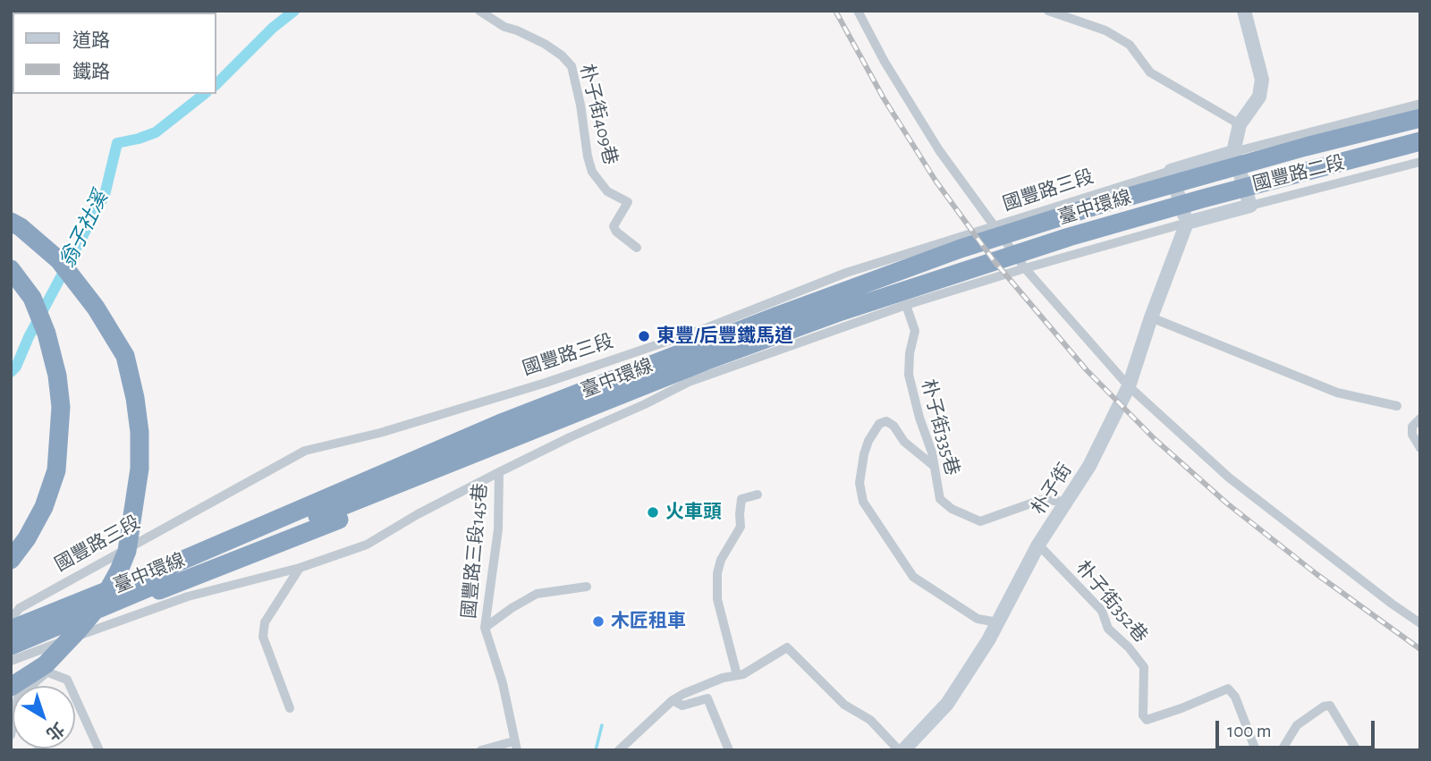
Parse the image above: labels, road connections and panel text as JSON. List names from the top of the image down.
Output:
{
  "streets": {
    "highway": ["臺中環線"],
    "street": [
      "朴子街409巷",
      "國豐路二段",
      "國豐路三段",
      "朴子街335巷",
      "朴子街",
      "國豐路三段145巷",
      "朴子街352巷"
    ]
  },
  "crossings": [
    ["國豐路二段", "國豐路三段"],
    ["國豐路二段", "朴子街"],
    ["朴子街335巷", "朴子街"],
    ["朴子街", "朴子街352巷"]
  ],
  "water": ["翁子社溪"],
  "places": ["東豐/后豐鐵馬道", "火車頭", "木匠租車"],
  "legend": ["道路", "鐵路"],
  "scale_bar": "100 m",
  "north": "bottom right"
}
